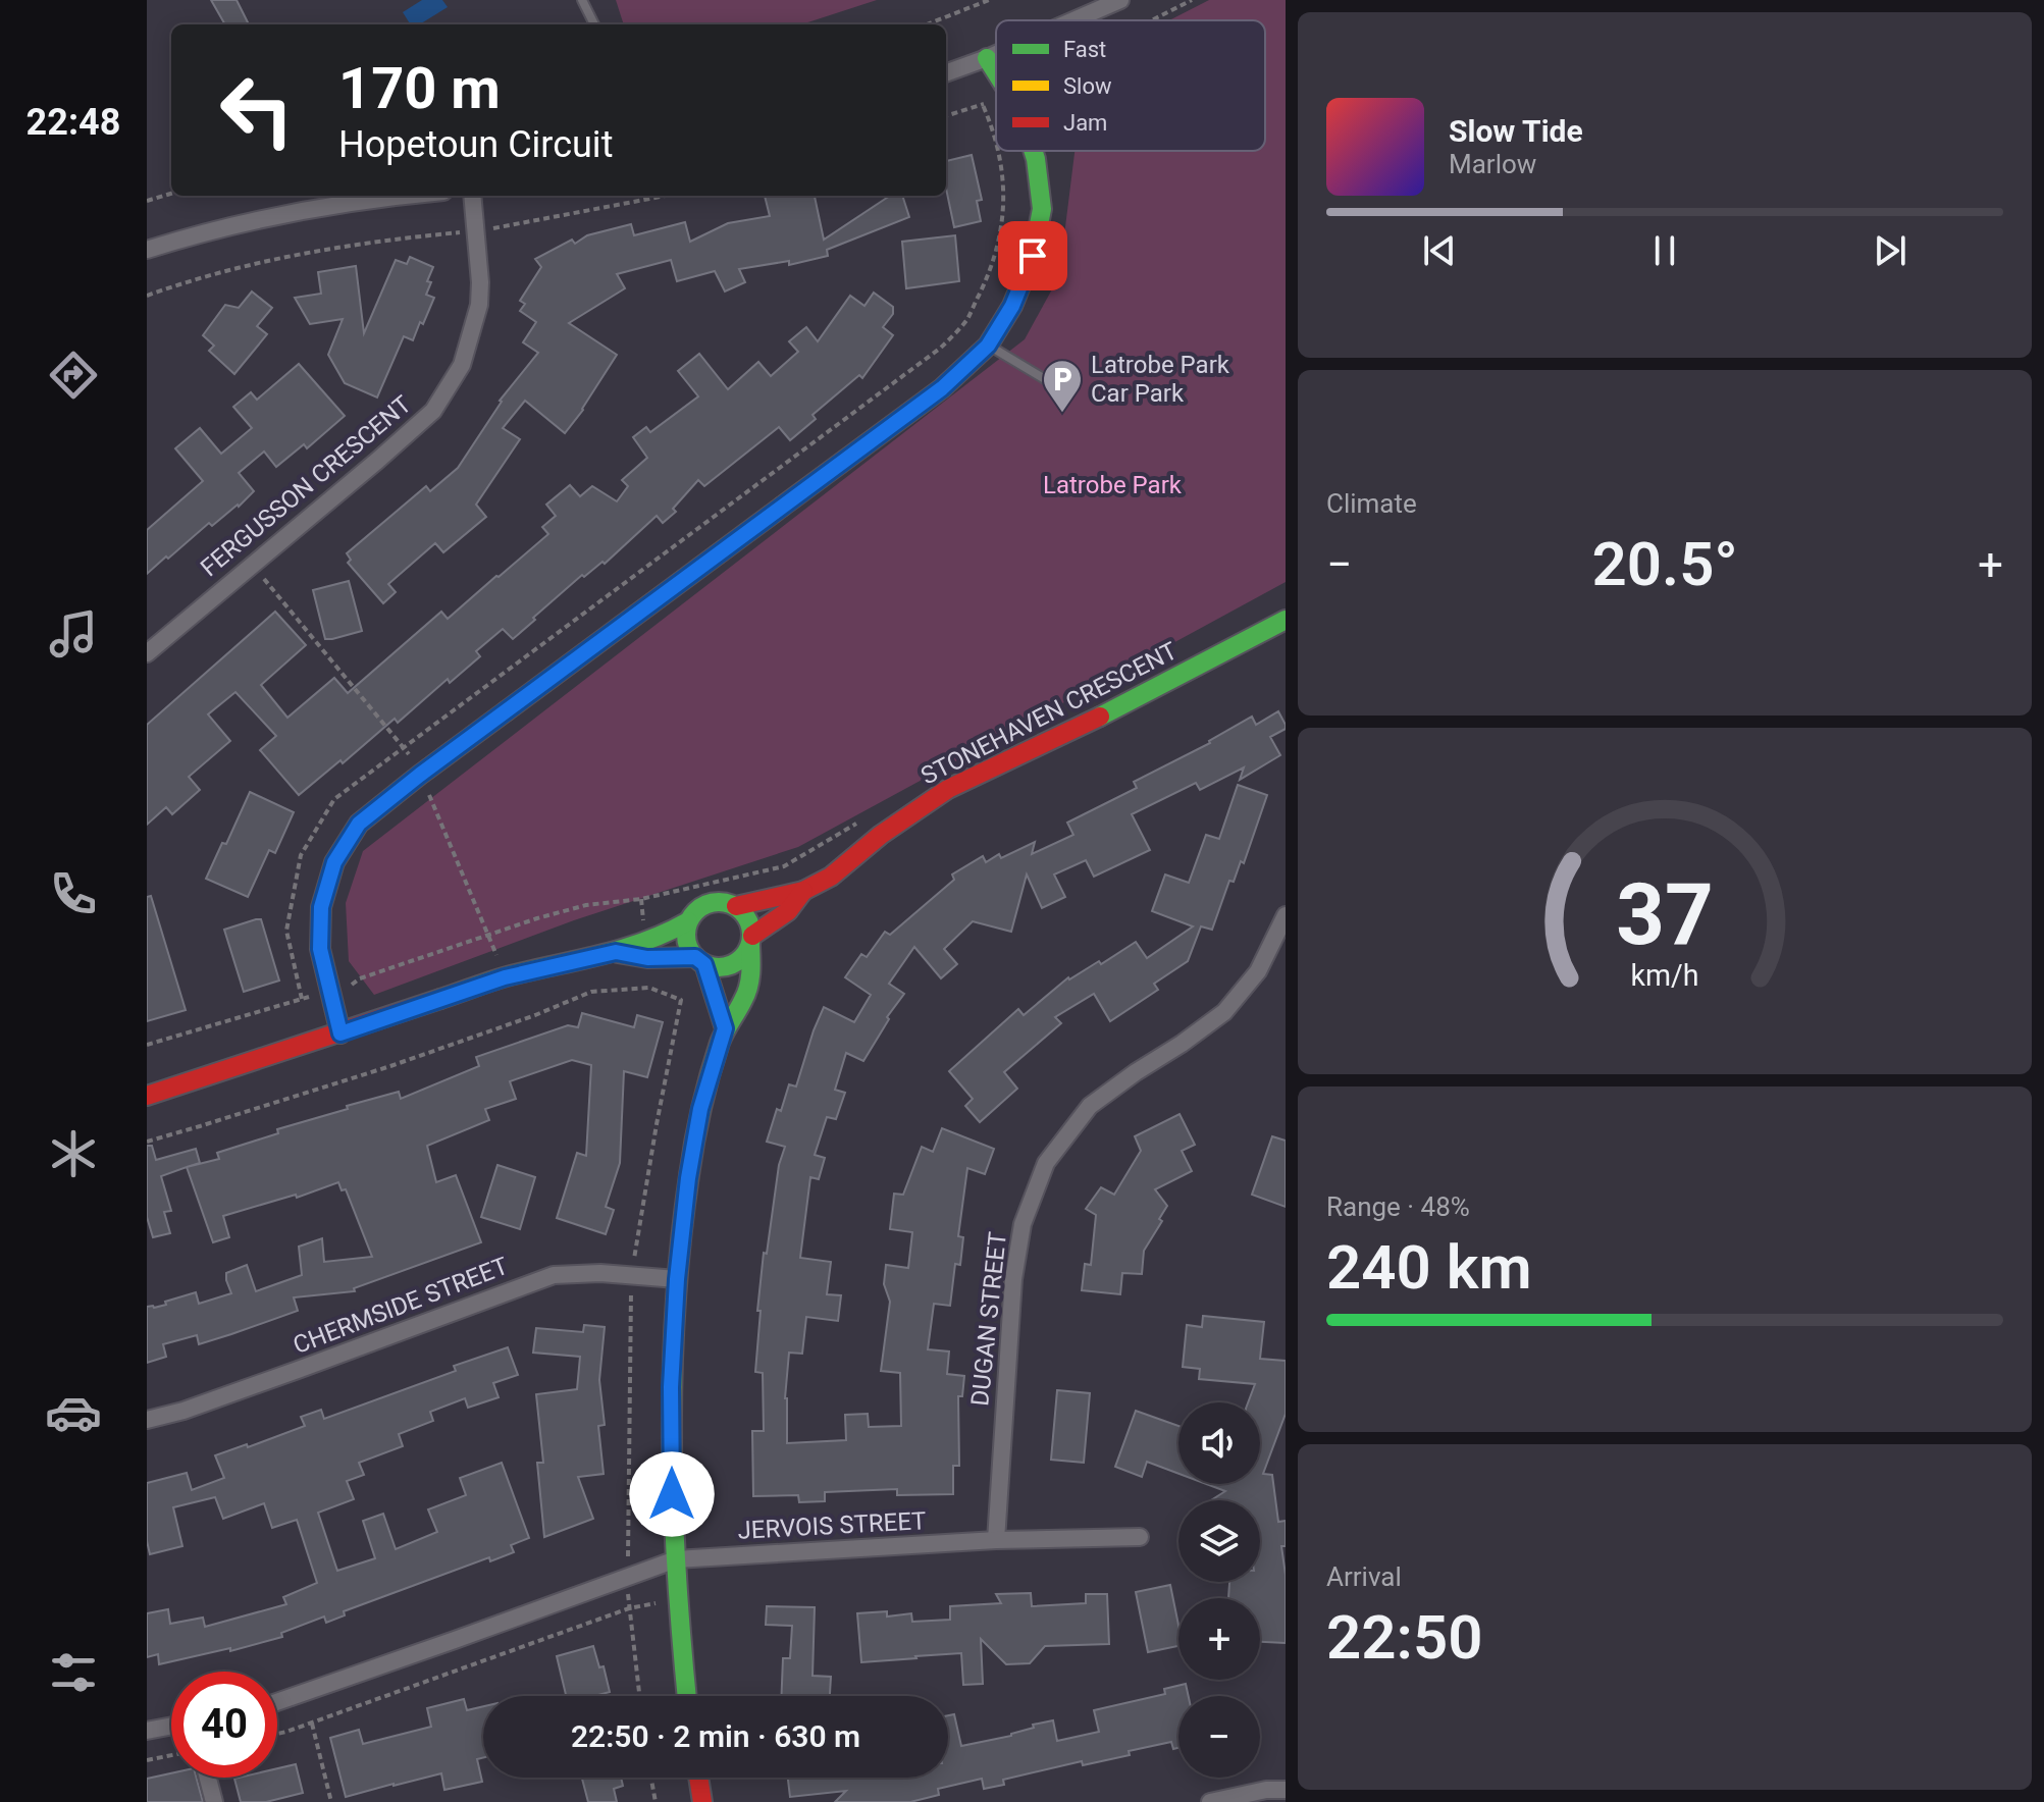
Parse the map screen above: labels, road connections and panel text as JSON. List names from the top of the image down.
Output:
{
  "streets": {
    "street": [
      "FERGUSSON CRESCENT",
      "STONEHAVEN CRESCENT",
      "CHERMSIDE STREET",
      "DUGAN STREET",
      "JERVOIS STREET"
    ]
  },
  "crossings": [
    ["DUGAN STREET", "JERVOIS STREET"]
  ],
  "parks": ["Latrobe Park"],
  "places": {
    "parking": ["Latrobe Park Car Park"]
  },
  "legend": ["Fast", "Slow", "Jam"],
  "page": {
    "tabs": "22:48",
    "turn": ["170 m", "Hopetoun Circuit"],
    "song": ["Slow Tide", "Marlow"],
    "tile": [
      "Climate",
      ["Range · 48%", "240 km"],
      ["Arrival", "22:50"]
    ],
    "heat": ["−", "20.5°", "+"],
    "map_buttons": ["+", "−"],
    "limit": "40",
    "trip": "22:50 · 2 min · 630 m",
    "gauge": ["37", "km/h"]
  }
}
